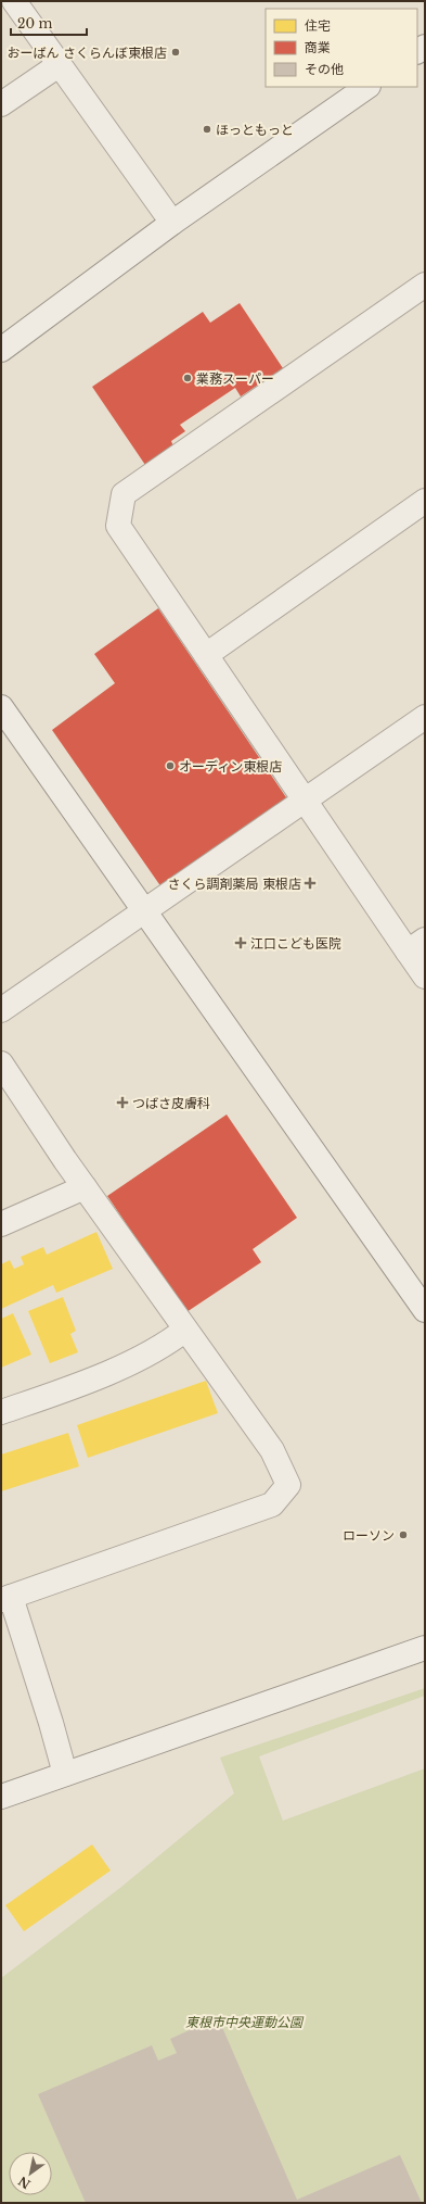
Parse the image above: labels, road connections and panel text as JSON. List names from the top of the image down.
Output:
{
  "parks": ["東根市中央運動公園"],
  "places": {
    "other": [
      "おーばん さくらんぼ東根店",
      "ほっともっと",
      "業務スーパー",
      "オーディン東根店",
      "ローソン"
    ],
    "health": ["さくら調剤薬局 東根店", "江口こども医院", "つばさ皮膚科"]
  },
  "legend": ["住宅", "商業", "その他"],
  "scale_bar": "20 m",
  "north": "bottom left"
}
